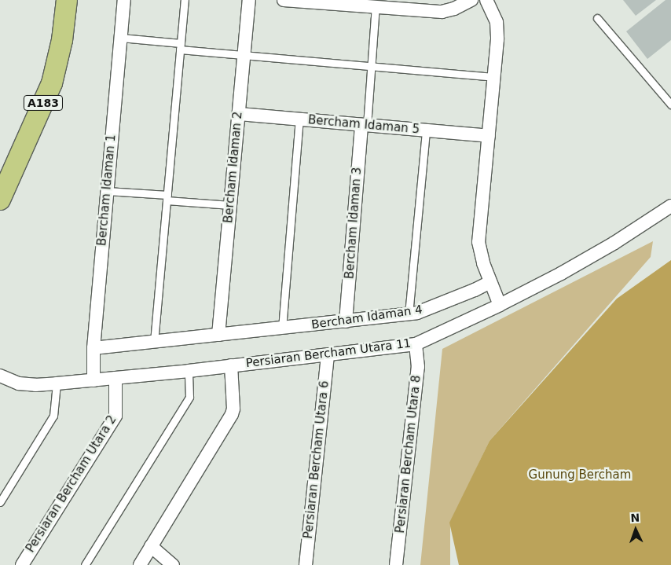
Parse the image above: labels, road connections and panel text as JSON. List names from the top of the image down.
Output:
{
  "streets": {
    "main road": ["A183"],
    "street": [
      "Bercham Idaman 5",
      "Bercham Idaman 2",
      "Bercham Idaman 1",
      "Bercham Idaman 3",
      "Bercham Idaman 4",
      "Persiaran Bercham Utara 11",
      "Persiaran Bercham Utara 8",
      "Persiaran Bercham Utara 6",
      "Persiaran Bercham Utara 2"
    ]
  },
  "crossings": [
    ["Bercham Idaman 5", "Bercham Idaman 2"],
    ["Bercham Idaman 5", "Bercham Idaman 3"],
    ["Bercham Idaman 2", "Bercham Idaman 4"],
    ["Bercham Idaman 1", "Bercham Idaman 4"],
    ["Bercham Idaman 1", "Persiaran Bercham Utara 11"],
    ["Bercham Idaman 3", "Bercham Idaman 4"],
    ["Persiaran Bercham Utara 11", "Persiaran Bercham Utara 8"],
    ["Persiaran Bercham Utara 11", "Persiaran Bercham Utara 6"],
    ["Persiaran Bercham Utara 11", "Persiaran Bercham Utara 2"]
  ],
  "parks": ["Gunung Bercham"],
  "north": "top"
}
